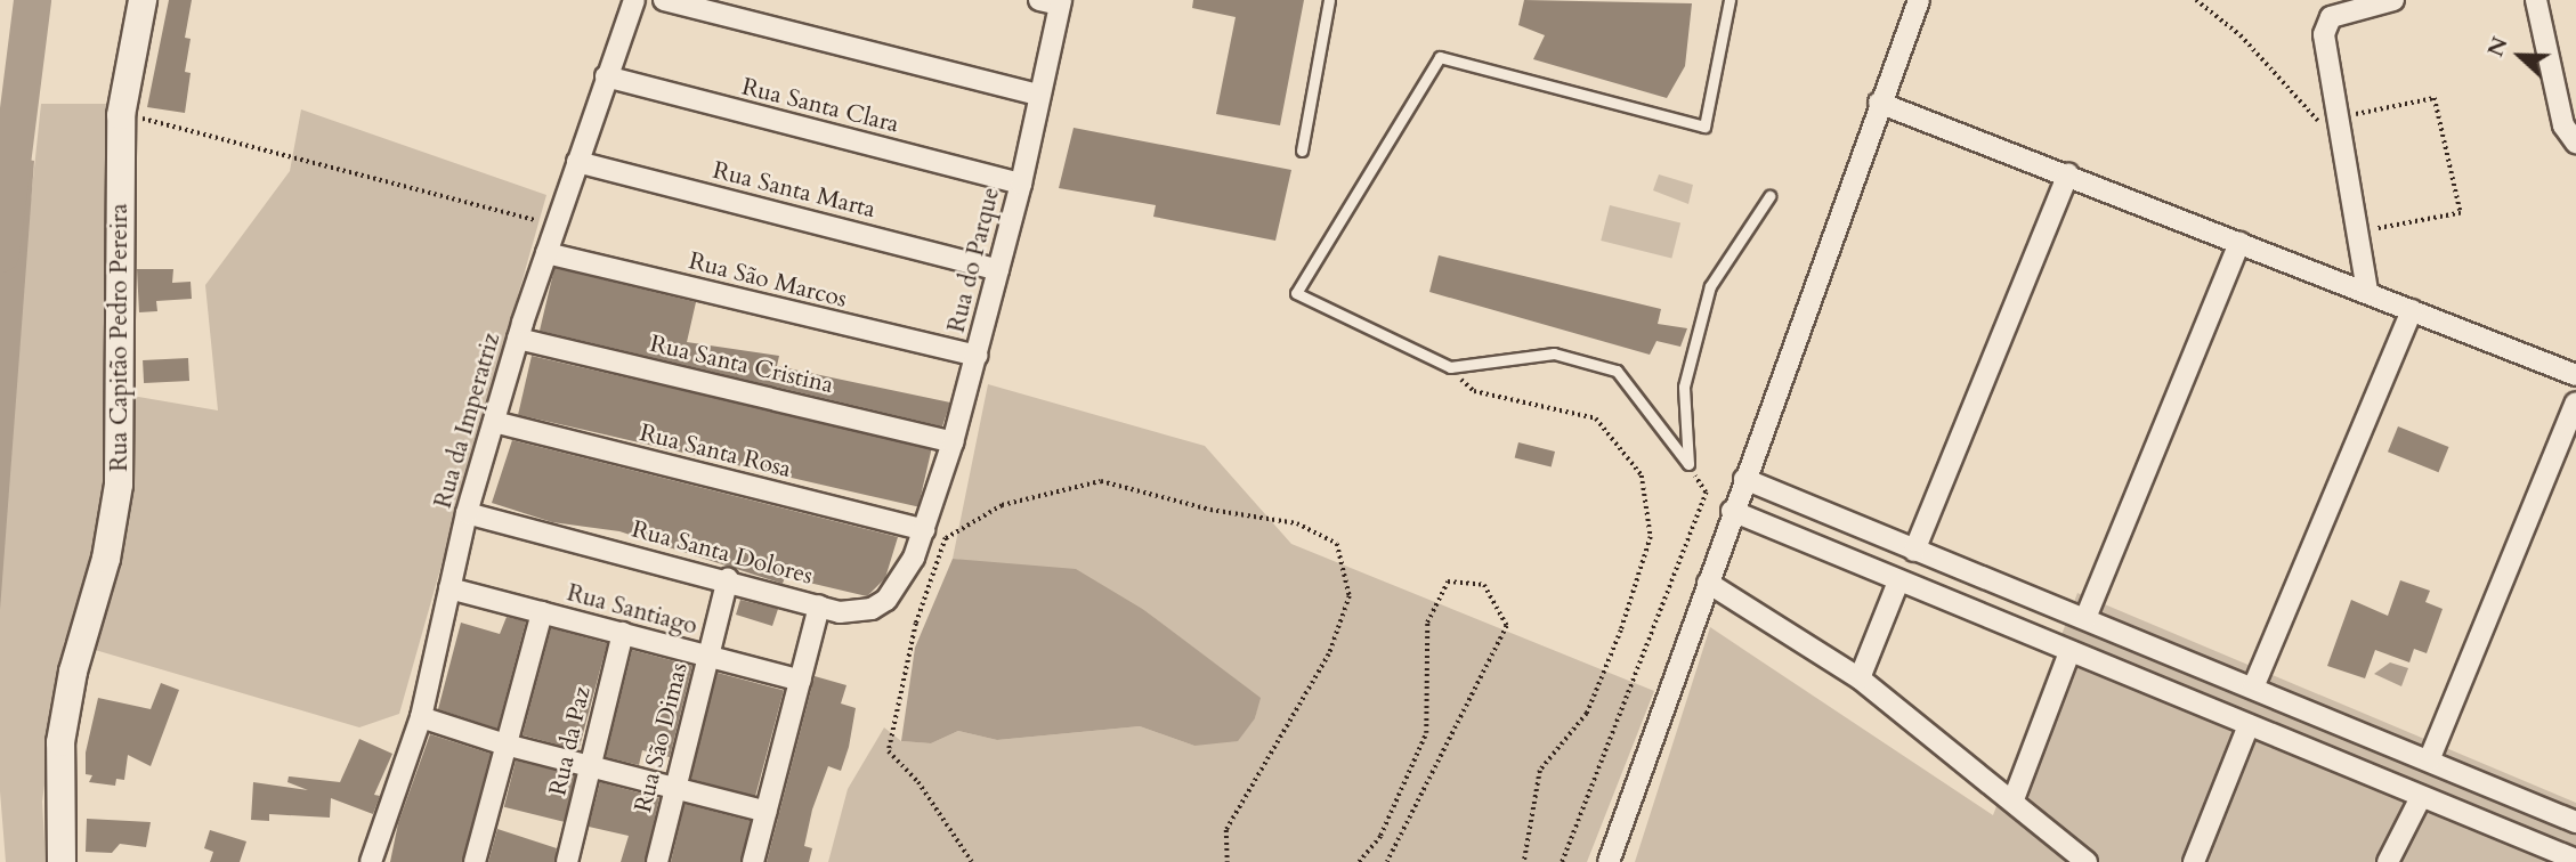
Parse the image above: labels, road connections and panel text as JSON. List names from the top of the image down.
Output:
{
  "streets": {
    "street": [
      "Rua Santa Clara",
      "Rua Santa Marta",
      "Rua do Parque",
      "Rua São Marcos",
      "Rua Capitão Pedro Pereira",
      "Rua Santa Cristina",
      "Rua da Imperatriz",
      "Rua Santa Rosa",
      "Rua Santa Dolores",
      "Rua Santiago",
      "Rua São Dimas",
      "Rua da Paz"
    ]
  },
  "crossings": [
    ["Rua Santa Clara", "Rua do Parque"],
    ["Rua Santa Clara", "Rua da Imperatriz"],
    ["Rua Santa Marta", "Rua do Parque"],
    ["Rua Santa Marta", "Rua da Imperatriz"],
    ["Rua do Parque", "Rua São Marcos"],
    ["Rua do Parque", "Rua Santa Cristina"],
    ["Rua do Parque", "Rua Santa Rosa"],
    ["Rua do Parque", "Rua Santa Dolores"],
    ["Rua São Marcos", "Rua da Imperatriz"],
    ["Rua Santa Cristina", "Rua da Imperatriz"],
    ["Rua da Imperatriz", "Rua Santa Rosa"],
    ["Rua da Imperatriz", "Rua Santa Dolores"],
    ["Rua da Imperatriz", "Rua Santiago"],
    ["Rua Santa Rosa", "Rua Santa Dolores"],
    ["Rua Santa Dolores", "Rua São Dimas"],
    ["Rua Santiago", "Rua São Dimas"],
    ["Rua Santiago", "Rua da Paz"]
  ],
  "north": "left"
}
